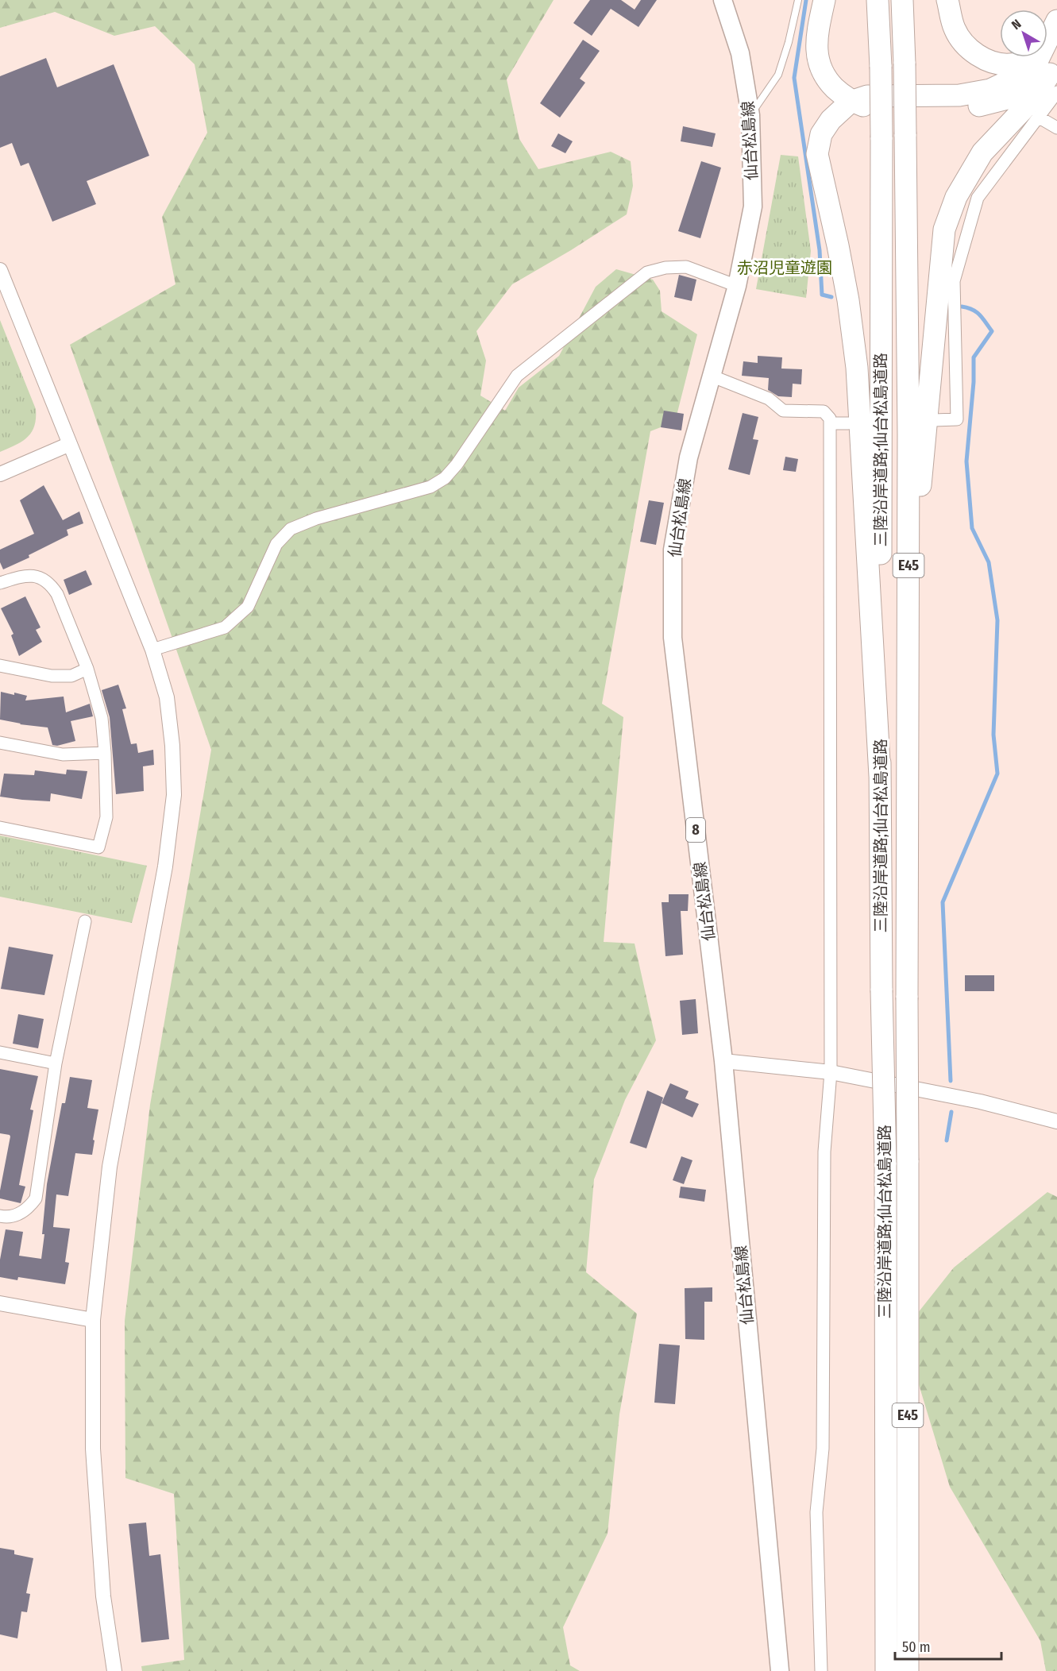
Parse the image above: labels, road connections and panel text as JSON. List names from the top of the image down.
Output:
{
  "streets": {
    "highway": ["三陸沿岸道路;仙台松島道路", "E45"],
    "main road": ["仙台松島線", "8"]
  },
  "parks": ["赤沼児童遊園"],
  "scale_bar": "50 m",
  "north": "top left"
}
